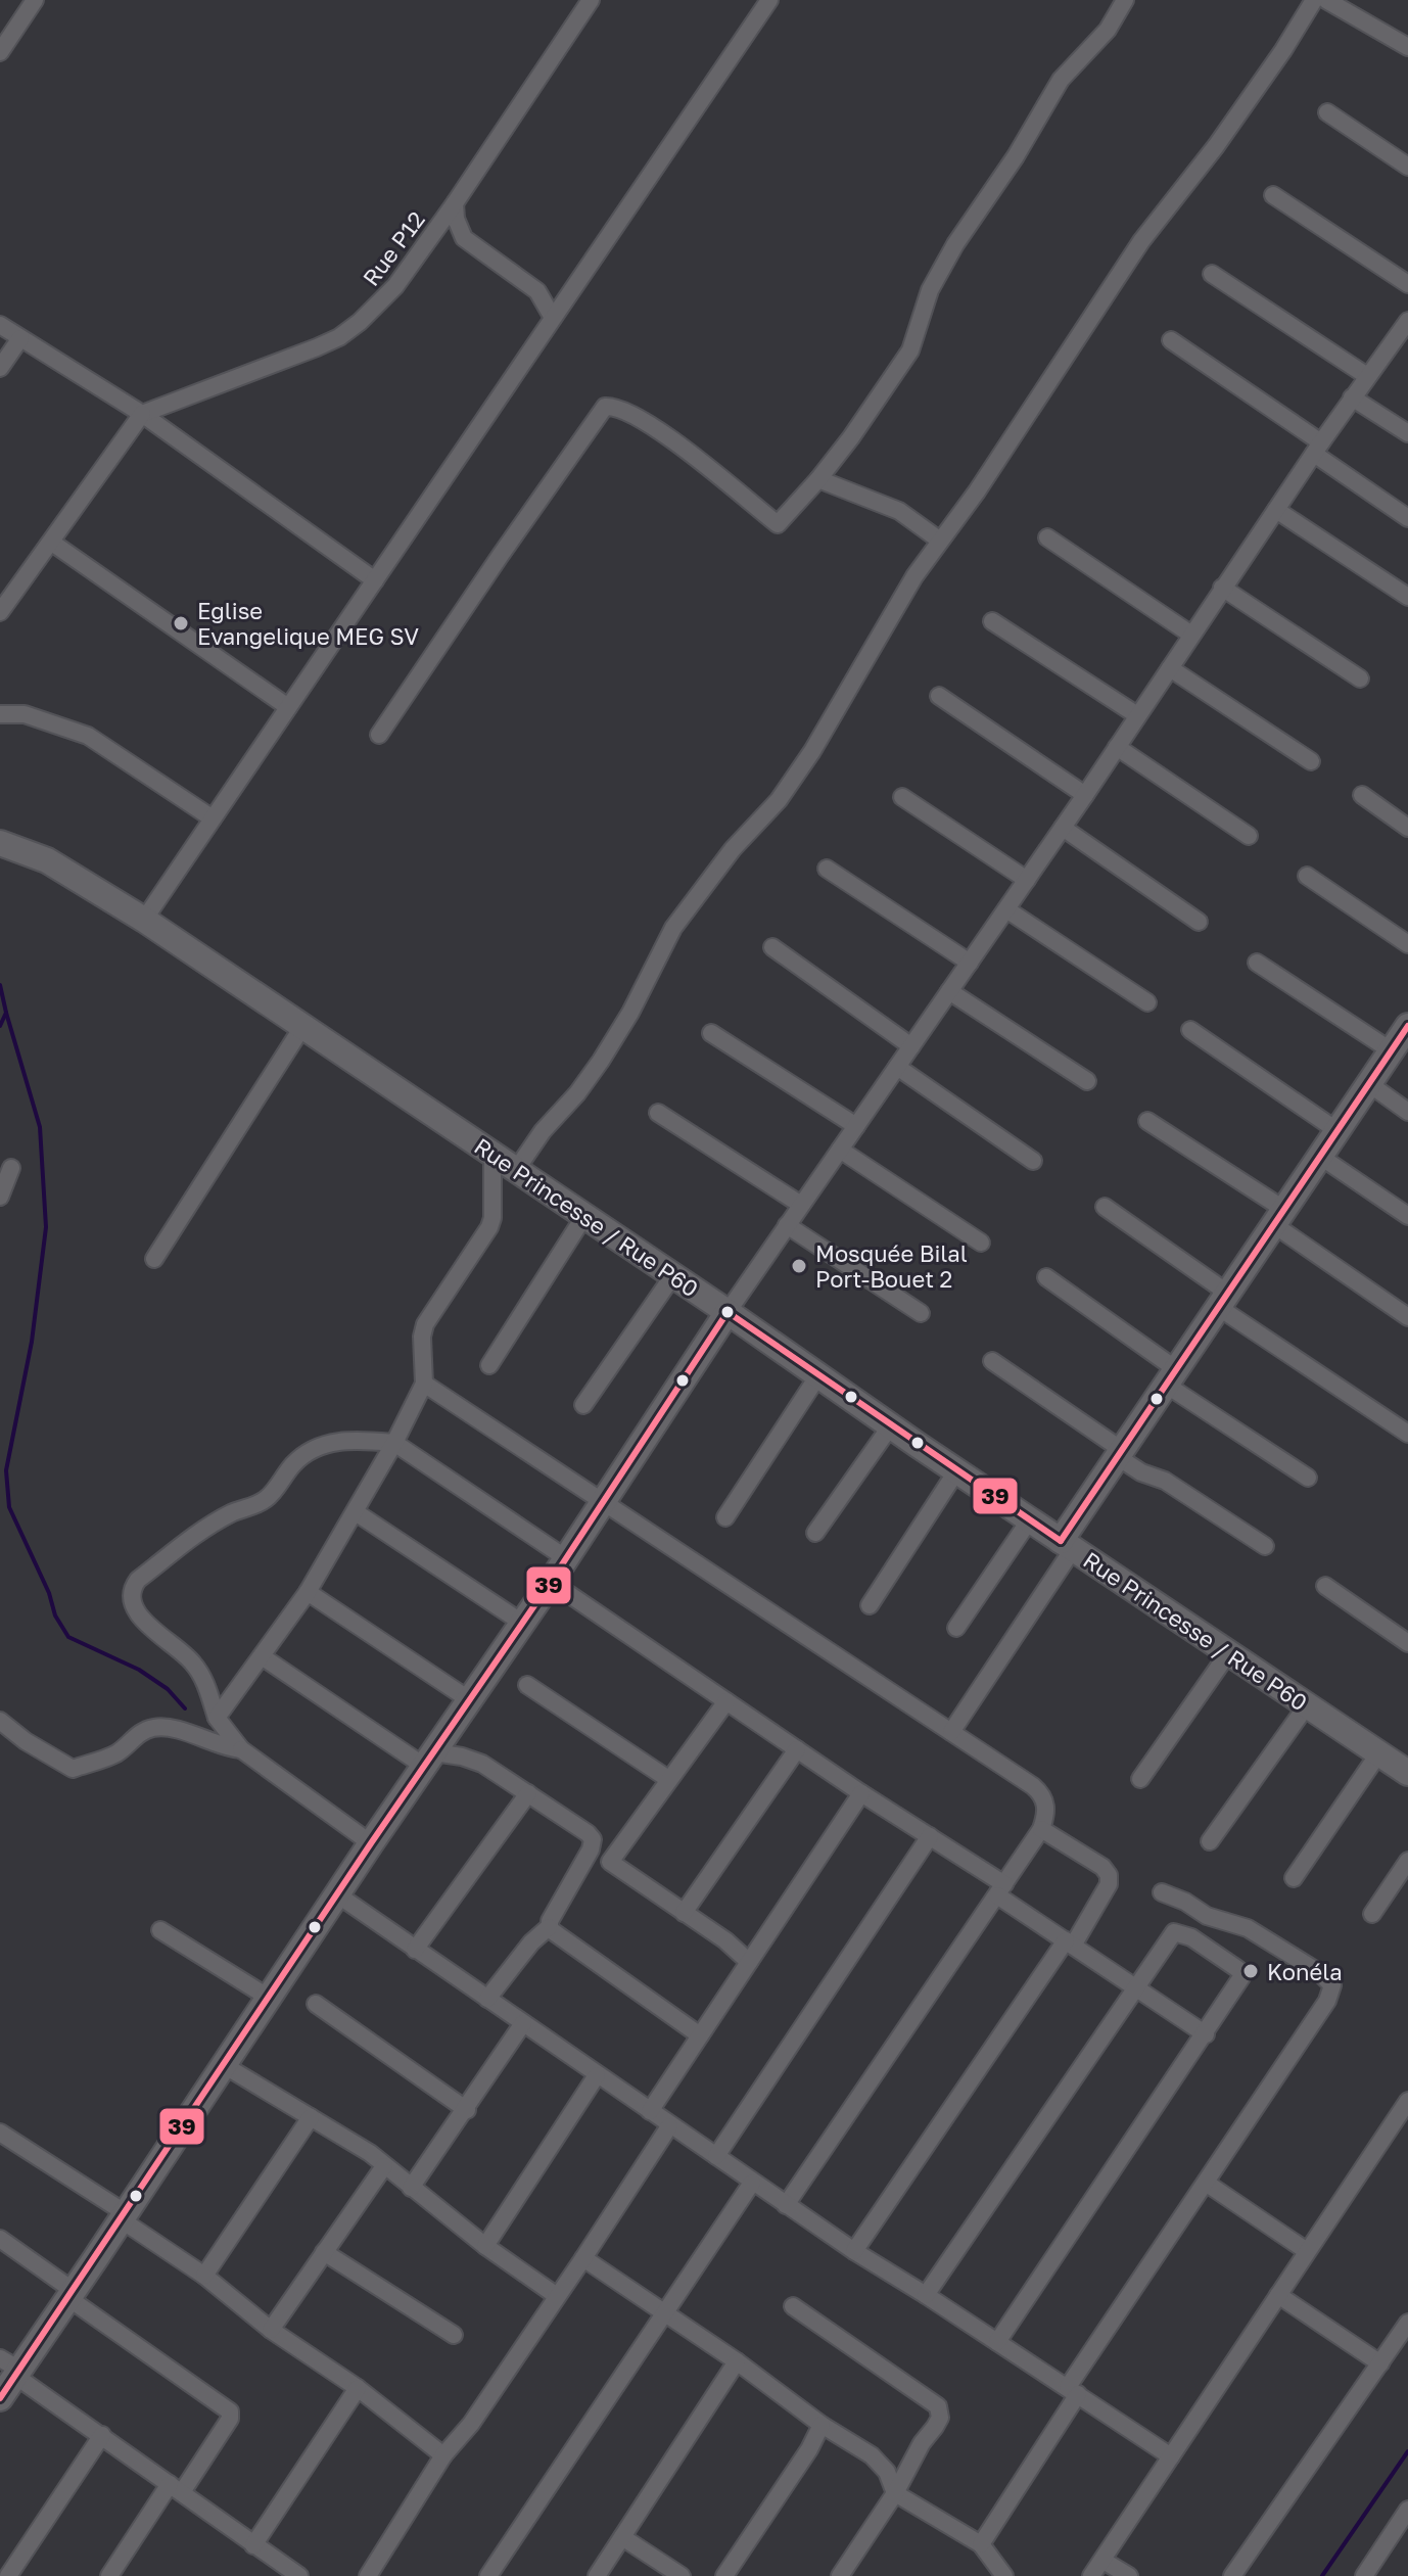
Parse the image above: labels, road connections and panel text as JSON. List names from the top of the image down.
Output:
{
  "streets": {
    "street": ["Rue P12", "Rue Princesse / Rue P60"]
  },
  "places": ["Eglise Evangelique MEG SV", "Mosquée Bilal Port-Bouet 2", "Konéla"],
  "lines": ["transit line 39"]
}
